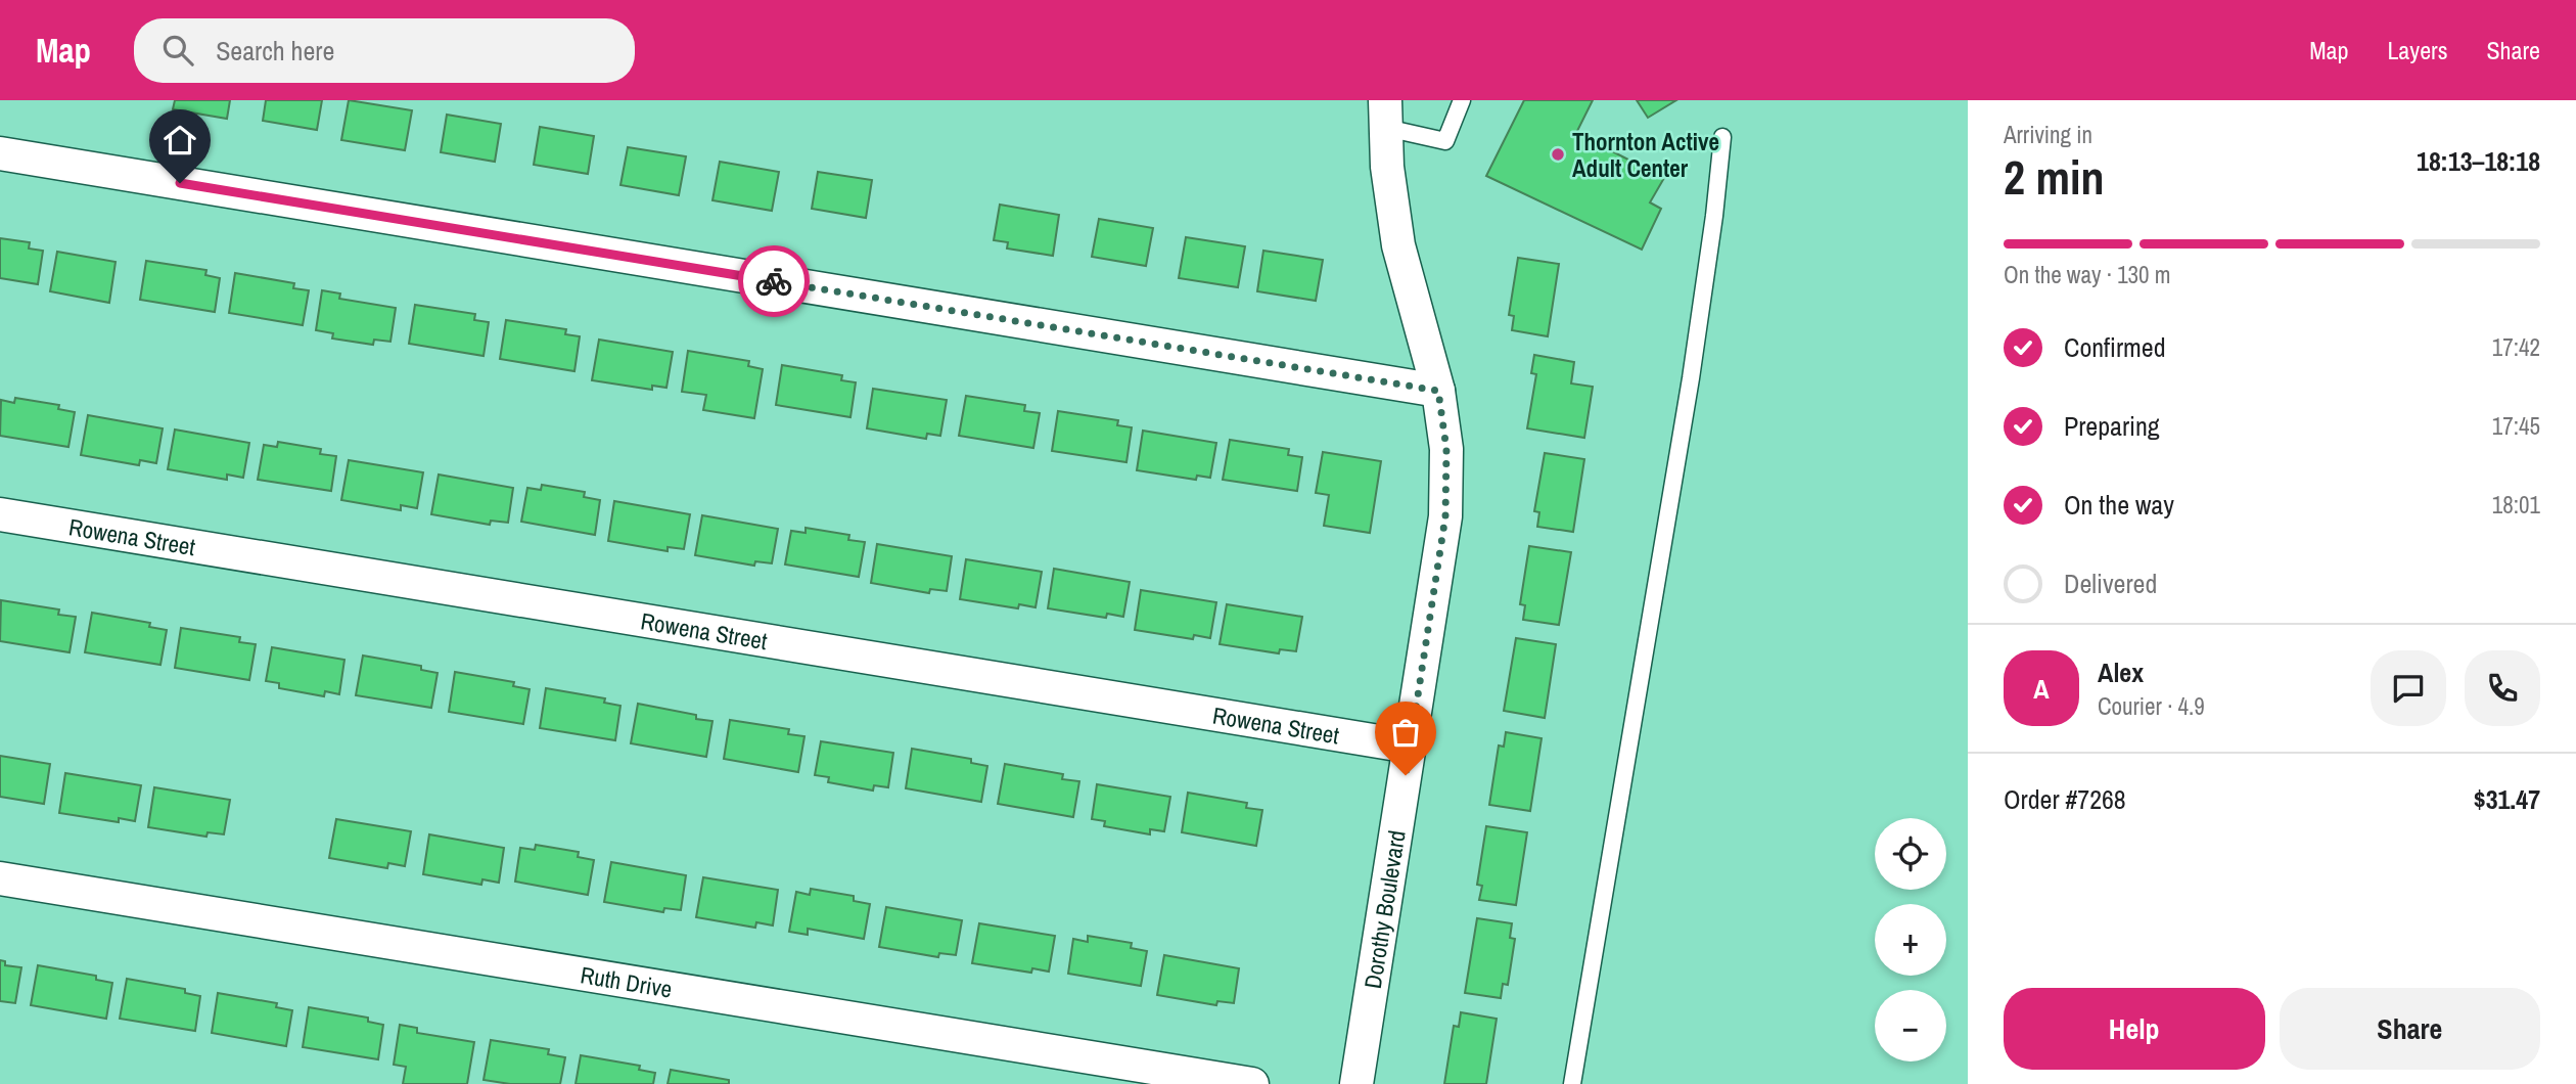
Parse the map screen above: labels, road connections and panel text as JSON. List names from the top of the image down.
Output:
{
  "streets": {
    "street": ["Rowena Street", "Dorothy Boulevard", "Ruth Drive"]
  },
  "crossings": [
    ["Rowena Street", "Dorothy Boulevard"]
  ],
  "places": ["Thornton Active Adult Center"],
  "page": {
    "header": "Map",
    "search": "Search here",
    "nav": ["Map", "Layers", "Share"],
    "heading": ["2 min", "Arriving in", "18:13–18:18"],
    "panel": [
      "Alex",
      "Courier · 4.9",
      "Order #7268",
      "$31.47"
    ],
    "bar": "On the way · 130 m",
    "list": [
      ["Confirmed", "17:42"],
      ["Preparing", "17:45"],
      ["On the way", "18:01"],
      "Delivered"
    ],
    "round": "A",
    "map_buttons": ["+", "−"],
    "buttons": ["Help", "Share"]
  }
}
